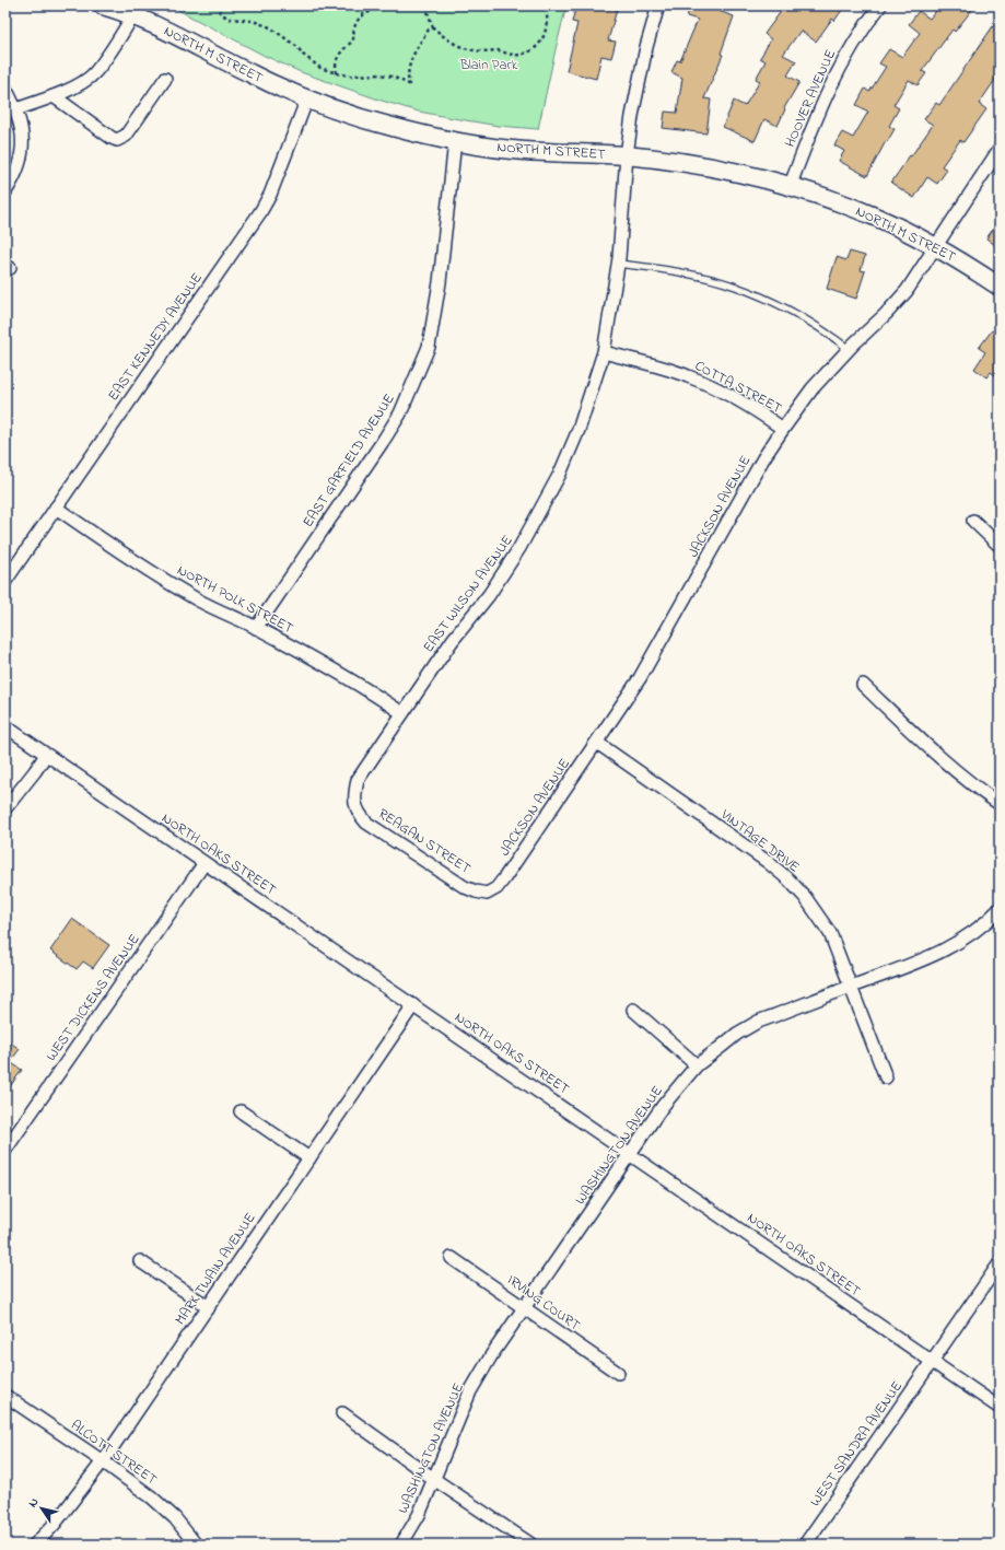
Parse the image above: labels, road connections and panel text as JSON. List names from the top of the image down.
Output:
{
  "streets": {
    "street": [
      "NORTH M STREET",
      "HOOVER AVENUE",
      "EAST KENNEDY AVENUE",
      "COTTA STREET",
      "EAST GARFIELD AVENUE",
      "JACKSON AVENUE",
      "EAST WILSON AVENUE",
      "NORTH POLK STREET",
      "REAGAN STREET",
      "VINTAGE DRIVE",
      "NORTH OAKS STREET",
      "WEST DICKENS AVENUE",
      "WASHINGTON AVENUE",
      "MARK TWAIN AVENUE",
      "IRVING COURT",
      "WEST SANDRA AVENUE",
      "ALCOTT STREET"
    ]
  },
  "crossings": [
    ["NORTH M STREET", "HOOVER AVENUE"],
    ["NORTH M STREET", "EAST KENNEDY AVENUE"],
    ["NORTH M STREET", "EAST GARFIELD AVENUE"],
    ["NORTH M STREET", "JACKSON AVENUE"],
    ["NORTH M STREET", "EAST WILSON AVENUE"],
    ["EAST KENNEDY AVENUE", "NORTH POLK STREET"],
    ["COTTA STREET", "JACKSON AVENUE"],
    ["COTTA STREET", "EAST WILSON AVENUE"],
    ["EAST GARFIELD AVENUE", "NORTH POLK STREET"],
    ["JACKSON AVENUE", "REAGAN STREET"],
    ["JACKSON AVENUE", "VINTAGE DRIVE"],
    ["EAST WILSON AVENUE", "NORTH POLK STREET"],
    ["EAST WILSON AVENUE", "REAGAN STREET"],
    ["VINTAGE DRIVE", "WASHINGTON AVENUE"],
    ["NORTH OAKS STREET", "WEST DICKENS AVENUE"],
    ["NORTH OAKS STREET", "WASHINGTON AVENUE"],
    ["NORTH OAKS STREET", "MARK TWAIN AVENUE"],
    ["NORTH OAKS STREET", "WEST SANDRA AVENUE"],
    ["WASHINGTON AVENUE", "IRVING COURT"],
    ["MARK TWAIN AVENUE", "ALCOTT STREET"]
  ],
  "parks": ["Blain Park"],
  "north": "top left"
}
